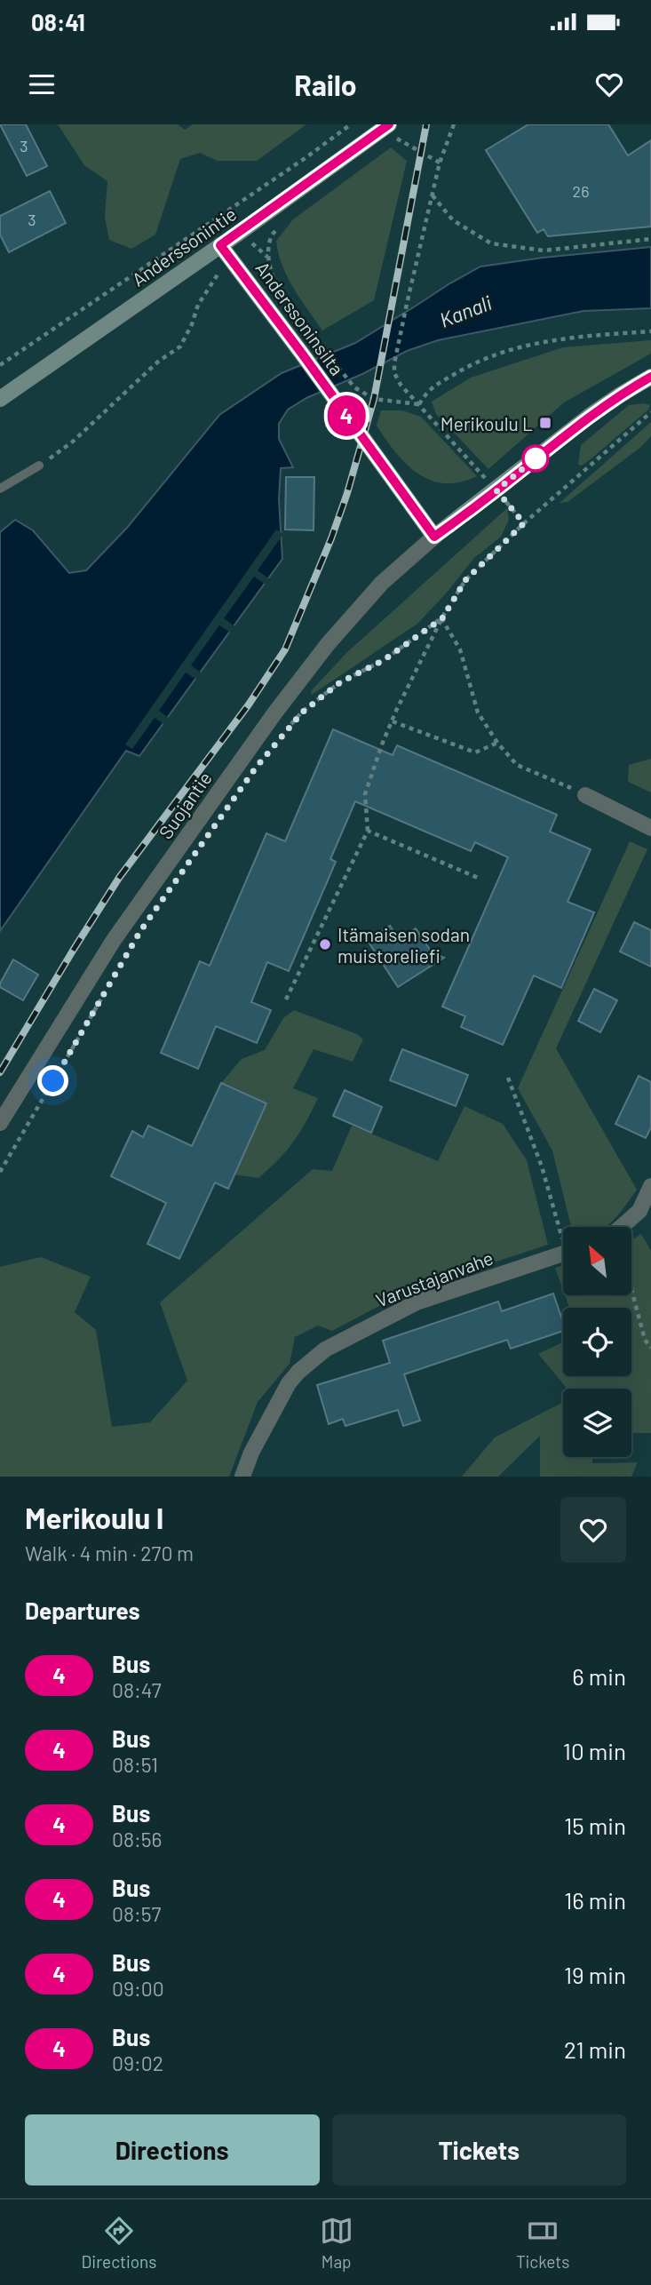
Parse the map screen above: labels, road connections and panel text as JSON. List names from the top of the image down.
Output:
{
  "streets": {
    "main road": ["Anderssonintie", "Anderssoninsilta"],
    "street": ["Suojantie", "Varustajanvahe"]
  },
  "crossings": [
    ["Anderssonintie", "Anderssoninsilta"],
    ["Anderssoninsilta", "Suojantie"]
  ],
  "water": ["Kanali"],
  "places": {
    "transit": ["Merikoulu L"],
    "other": ["Itämaisen sodan muistoreliefi"]
  },
  "lines": ["bus line 4"],
  "house_numbers": ["3", "26", "3"],
  "north": "top left",
  "page": {
    "status": "08:41",
    "header": "Railo",
    "on_map": "4",
    "heading": [
      ["Merikoulu I", "Walk · 4 min · 270 m"],
      "Departures"
    ],
    "list": [
      {
        "mark": "4",
        "name": "Bus",
        "note": "08:47",
        "value": "6 min"
      },
      {
        "mark": "4",
        "name": "Bus",
        "note": "08:51",
        "value": "10 min"
      },
      {
        "mark": "4",
        "name": "Bus",
        "note": "08:56",
        "value": "15 min"
      },
      {
        "mark": "4",
        "name": "Bus",
        "note": "08:57",
        "value": "16 min"
      },
      {
        "mark": "4",
        "name": "Bus",
        "note": "09:00",
        "value": "19 min"
      },
      {
        "mark": "4",
        "name": "Bus",
        "note": "09:02",
        "value": "21 min"
      }
    ],
    "buttons": ["Directions", "Tickets"],
    "tabs": ["Directions", "Map", "Tickets"]
  }
}
